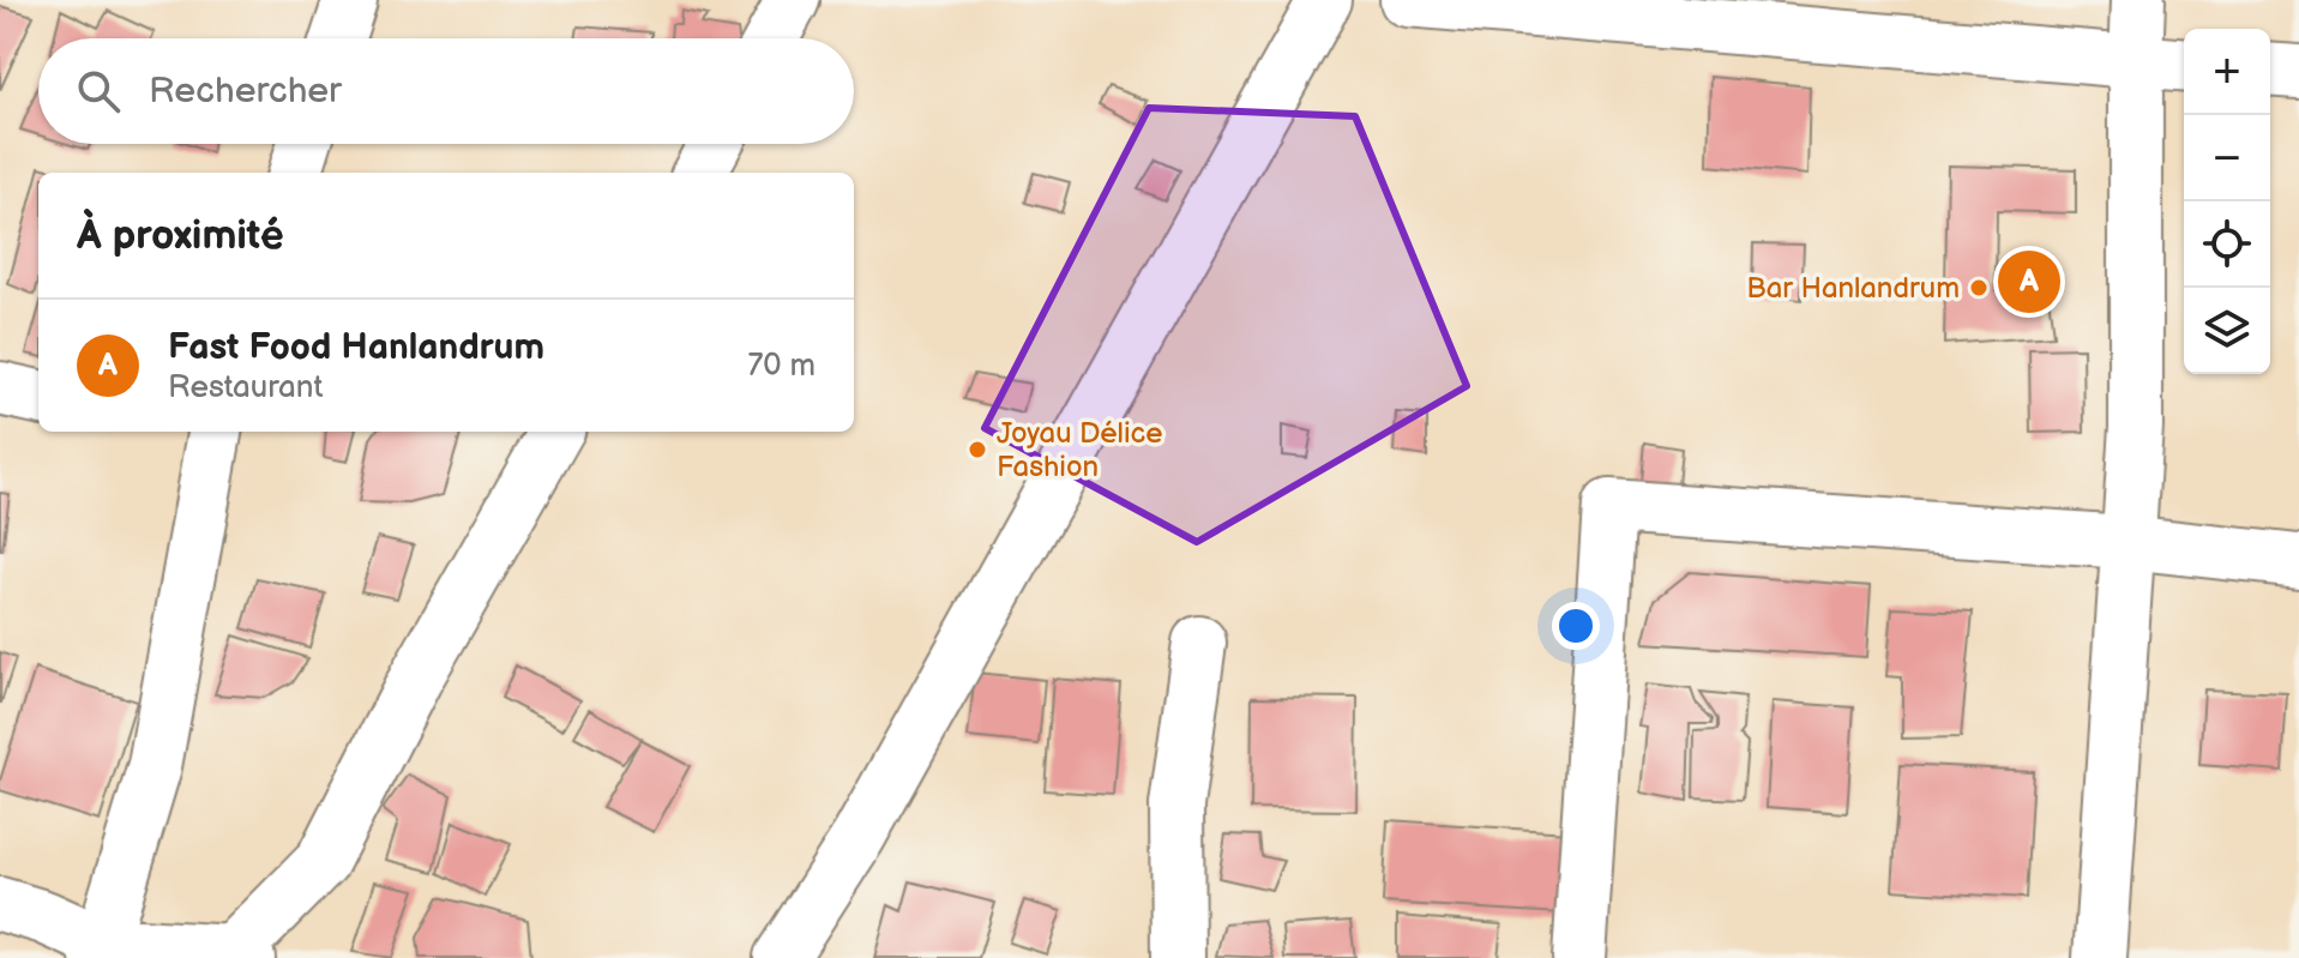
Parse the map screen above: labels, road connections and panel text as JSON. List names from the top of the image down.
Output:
{
  "places": ["Bar Hanlandrum", "Joyau Délice Fashion"],
  "page": {
    "map_buttons": ["+", "−"],
    "search": "Rechercher",
    "heading": "À proximité",
    "pins": "A",
    "list": [
      {
        "mark": "A",
        "name": "Fast Food Hanlandrum",
        "note": "Restaurant",
        "value": "70 m"
      }
    ]
  }
}
